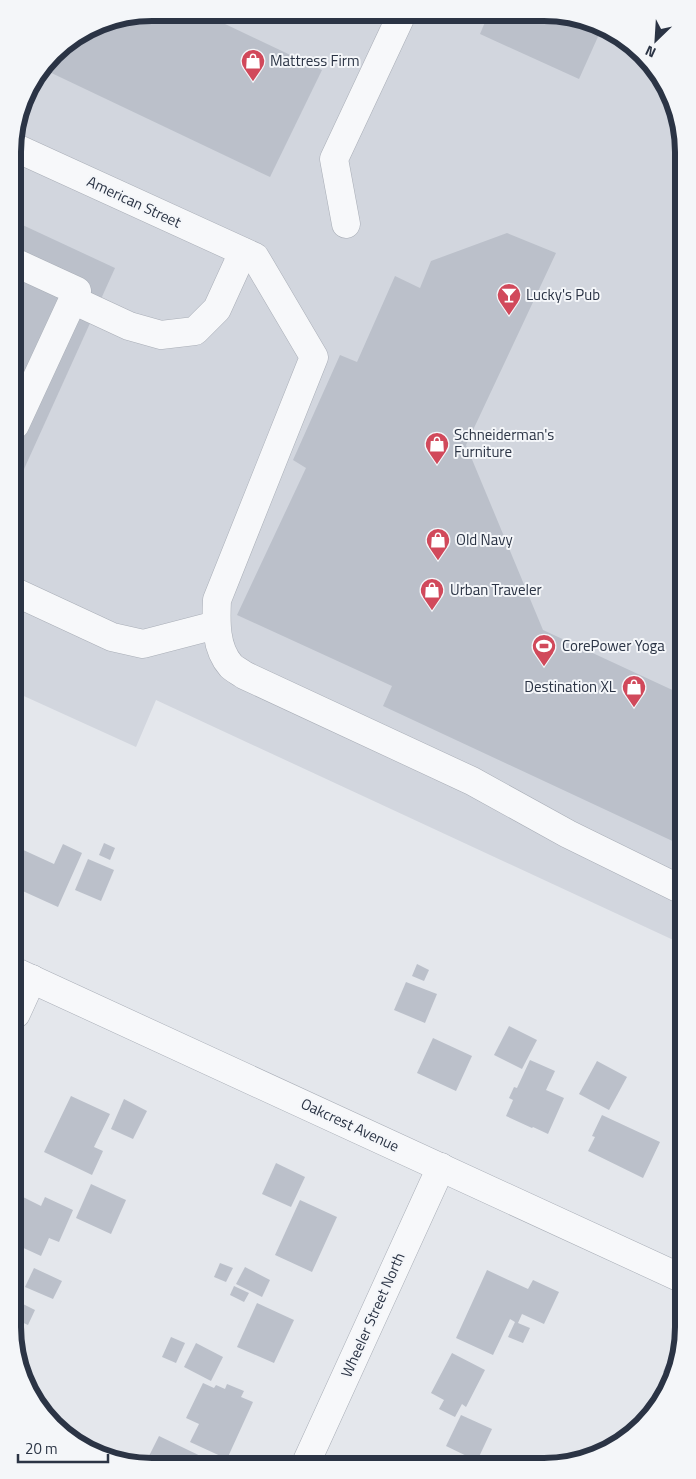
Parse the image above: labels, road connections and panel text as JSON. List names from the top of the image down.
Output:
{
  "streets": {
    "street": ["American Street", "Oakcrest Avenue", "Wheeler Street North"]
  },
  "crossings": [
    ["Oakcrest Avenue", "Wheeler Street North"]
  ],
  "places": {
    "shop": [
      "Mattress Firm",
      "Schneiderman's Furniture",
      "Old Navy",
      "Urban Traveler",
      "Destination XL"
    ],
    "bar": ["Lucky's Pub"],
    "sports": ["CorePower Yoga"]
  },
  "scale_bar": "20 m",
  "north": "bottom left"
}
